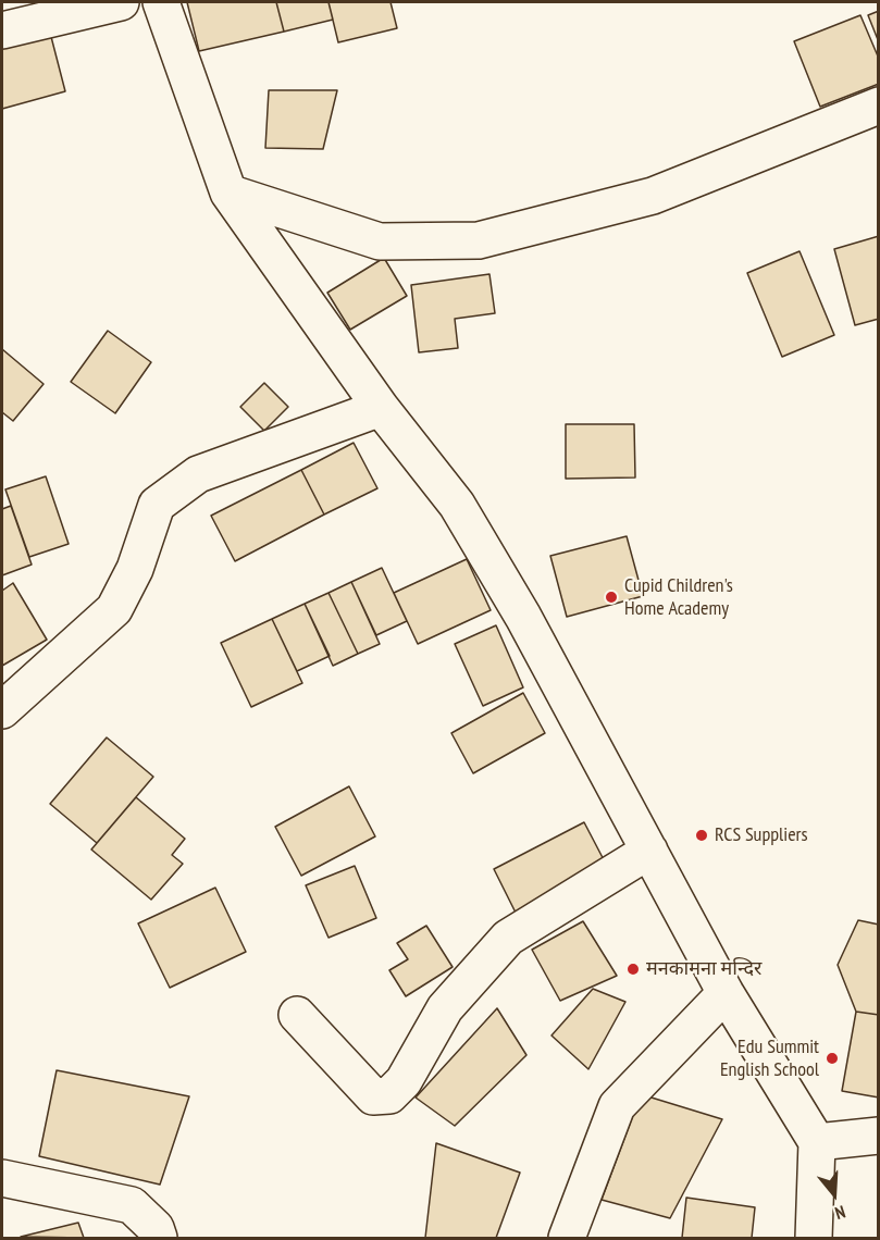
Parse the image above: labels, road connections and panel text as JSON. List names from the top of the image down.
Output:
{
  "places": [
    "Cupid Children's Home Academy",
    "RCS Suppliers",
    "मनकामना मन्दिर",
    "Edu Summit English School"
  ],
  "north": "bottom"
}
